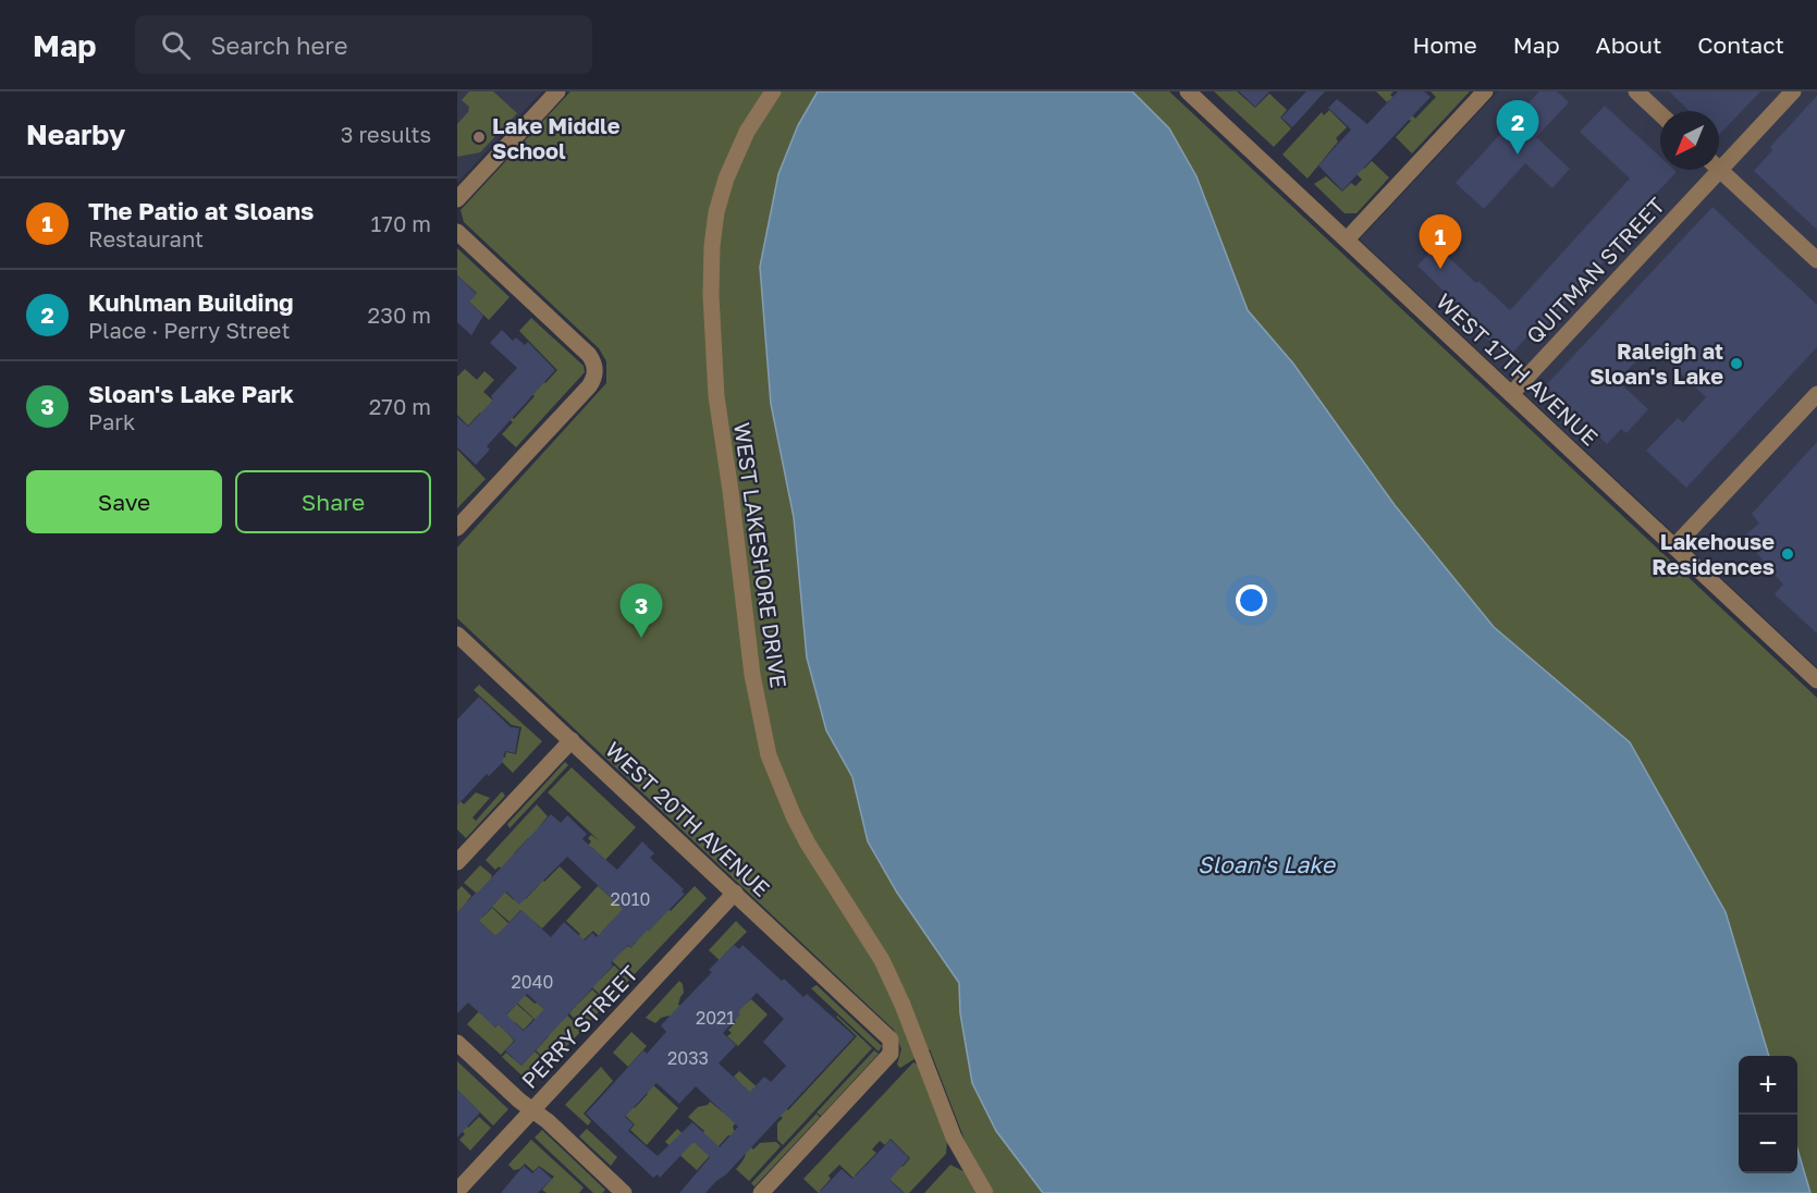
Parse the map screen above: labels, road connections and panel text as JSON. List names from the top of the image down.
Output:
{
  "streets": {
    "street": [
      "QUITMAN STREET",
      "WEST 17TH AVENUE",
      "WEST LAKESHORE DRIVE",
      "WEST 20TH AVENUE",
      "PERRY STREET"
    ]
  },
  "crossings": [
    ["QUITMAN STREET", "WEST 17TH AVENUE"],
    ["WEST 20TH AVENUE", "PERRY STREET"]
  ],
  "water": ["Sloan's Lake"],
  "places": ["Lake Middle School", "Raleigh at Sloan's Lake", "Lakehouse Residences"],
  "house_numbers": [
    "2010",
    "2040",
    "2021",
    "2033"
  ],
  "north": "bottom left",
  "page": {
    "header": "Map",
    "search": "Search here",
    "nav": [
      "Home",
      "Map",
      "About",
      "Contact"
    ],
    "heading": ["Nearby", "3 results"],
    "pins": ["2", "1", "3"],
    "list": [
      {
        "mark": "1",
        "name": "The Patio at Sloans",
        "note": "Restaurant",
        "value": "170 m"
      },
      {
        "mark": "2",
        "name": "Kuhlman Building",
        "note": "Place · Perry Street",
        "value": "230 m"
      },
      {
        "mark": "3",
        "name": "Sloan's Lake Park",
        "note": "Park",
        "value": "270 m"
      }
    ],
    "buttons": ["Save", "Share"],
    "map_buttons": ["+", "−"]
  }
}
